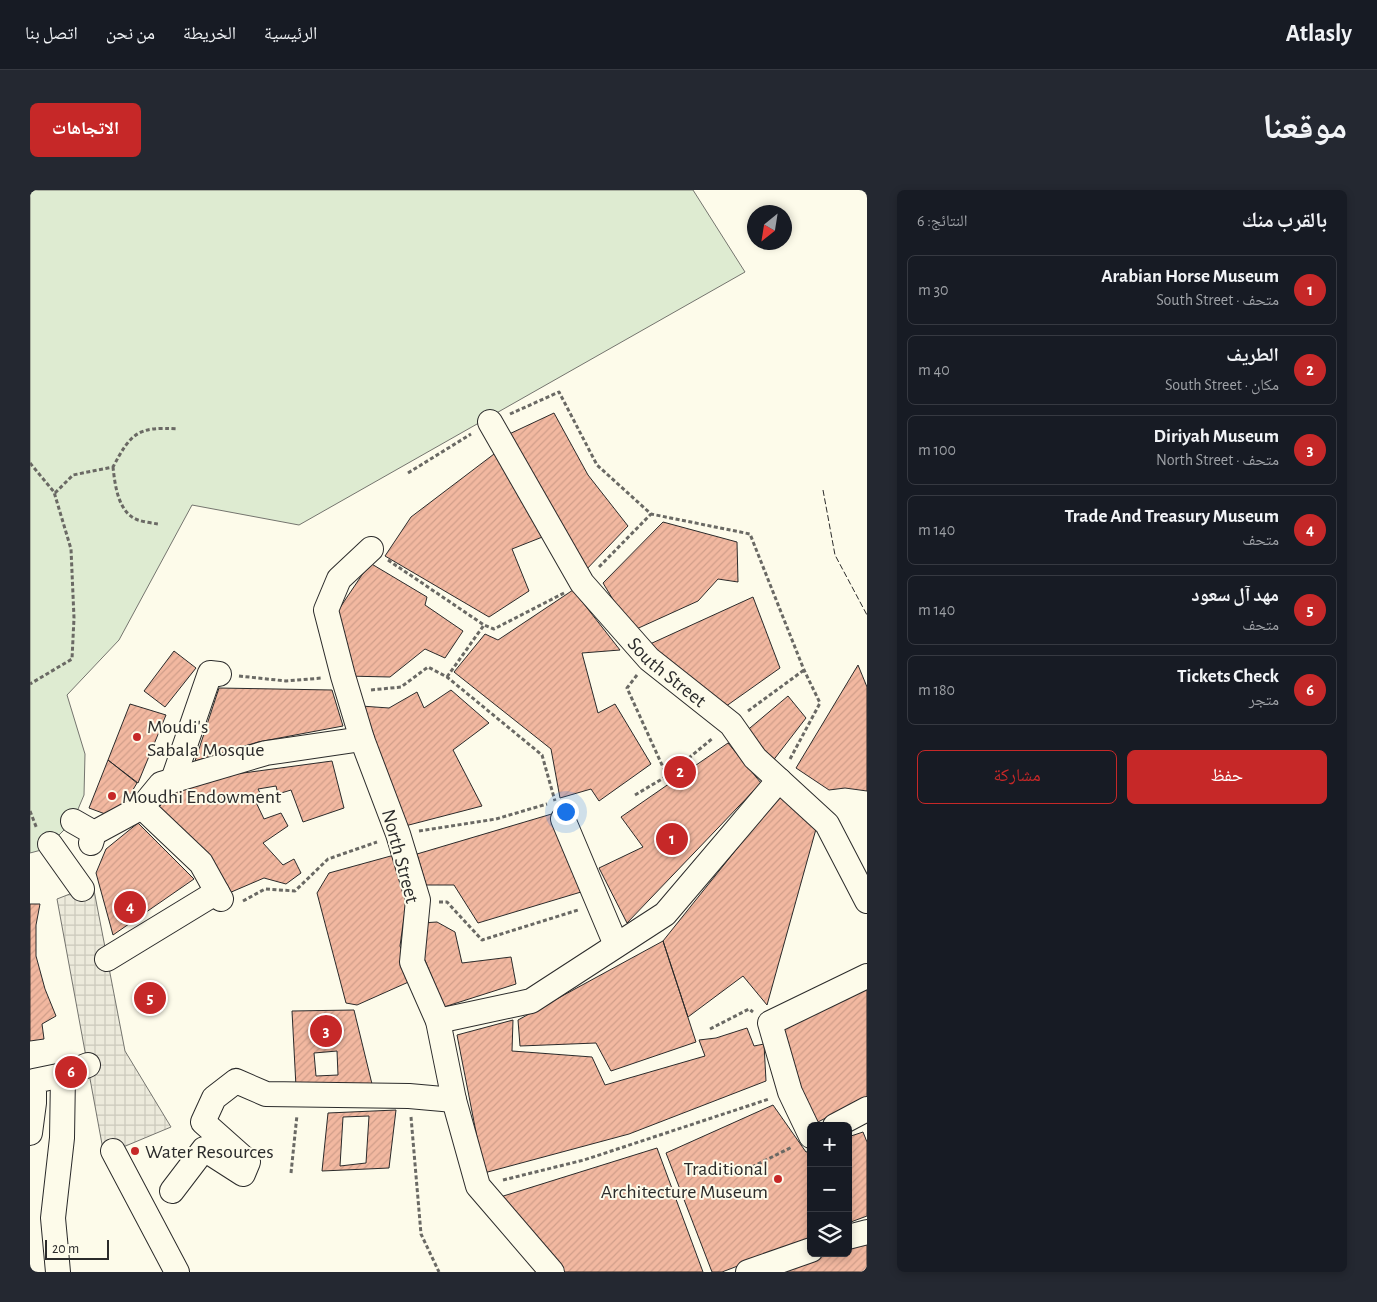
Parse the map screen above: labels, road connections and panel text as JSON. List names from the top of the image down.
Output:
{
  "streets": {
    "street": ["South Street", "North Street"]
  },
  "places": [
    "Moudi's Sabala Mosque",
    "Moudhi Endowment",
    "Water Resources",
    "Traditional Architecture Museum"
  ],
  "scale_bar": "20 m",
  "north": "bottom left",
  "page": {
    "header": "Atlasly",
    "nav": [
      "الرئيسية",
      "الخريطة",
      "من نحن",
      "اتصل بنا"
    ],
    "title": "موقعنا",
    "buttons": [
      "الاتجاهات",
      ["حفظ", "مشاركة"]
    ],
    "heading": ["بالقرب منك", "النتائج: 6"],
    "list": [
      {
        "mark": "1",
        "name": "Arabian Horse Museum",
        "note": "متحف · South Street",
        "value": "30 m"
      },
      {
        "mark": "2",
        "name": "الطريف",
        "note": "مكان · South Street",
        "value": "40 m"
      },
      {
        "mark": "3",
        "name": "Diriyah Museum",
        "note": "متحف · North Street",
        "value": "100 m"
      },
      {
        "mark": "4",
        "name": "Trade And Treasury Museum",
        "note": "متحف",
        "value": "140 m"
      },
      {
        "mark": "5",
        "name": "مهد آل سعود",
        "note": "متحف",
        "value": "140 m"
      },
      {
        "mark": "6",
        "name": "Tickets Check",
        "note": "متجر",
        "value": "180 m"
      }
    ],
    "pins": [
      "2",
      "1",
      "4",
      "5",
      "3",
      "6"
    ],
    "map_buttons": ["+", "−"],
    "scale": "20 m"
  }
}
